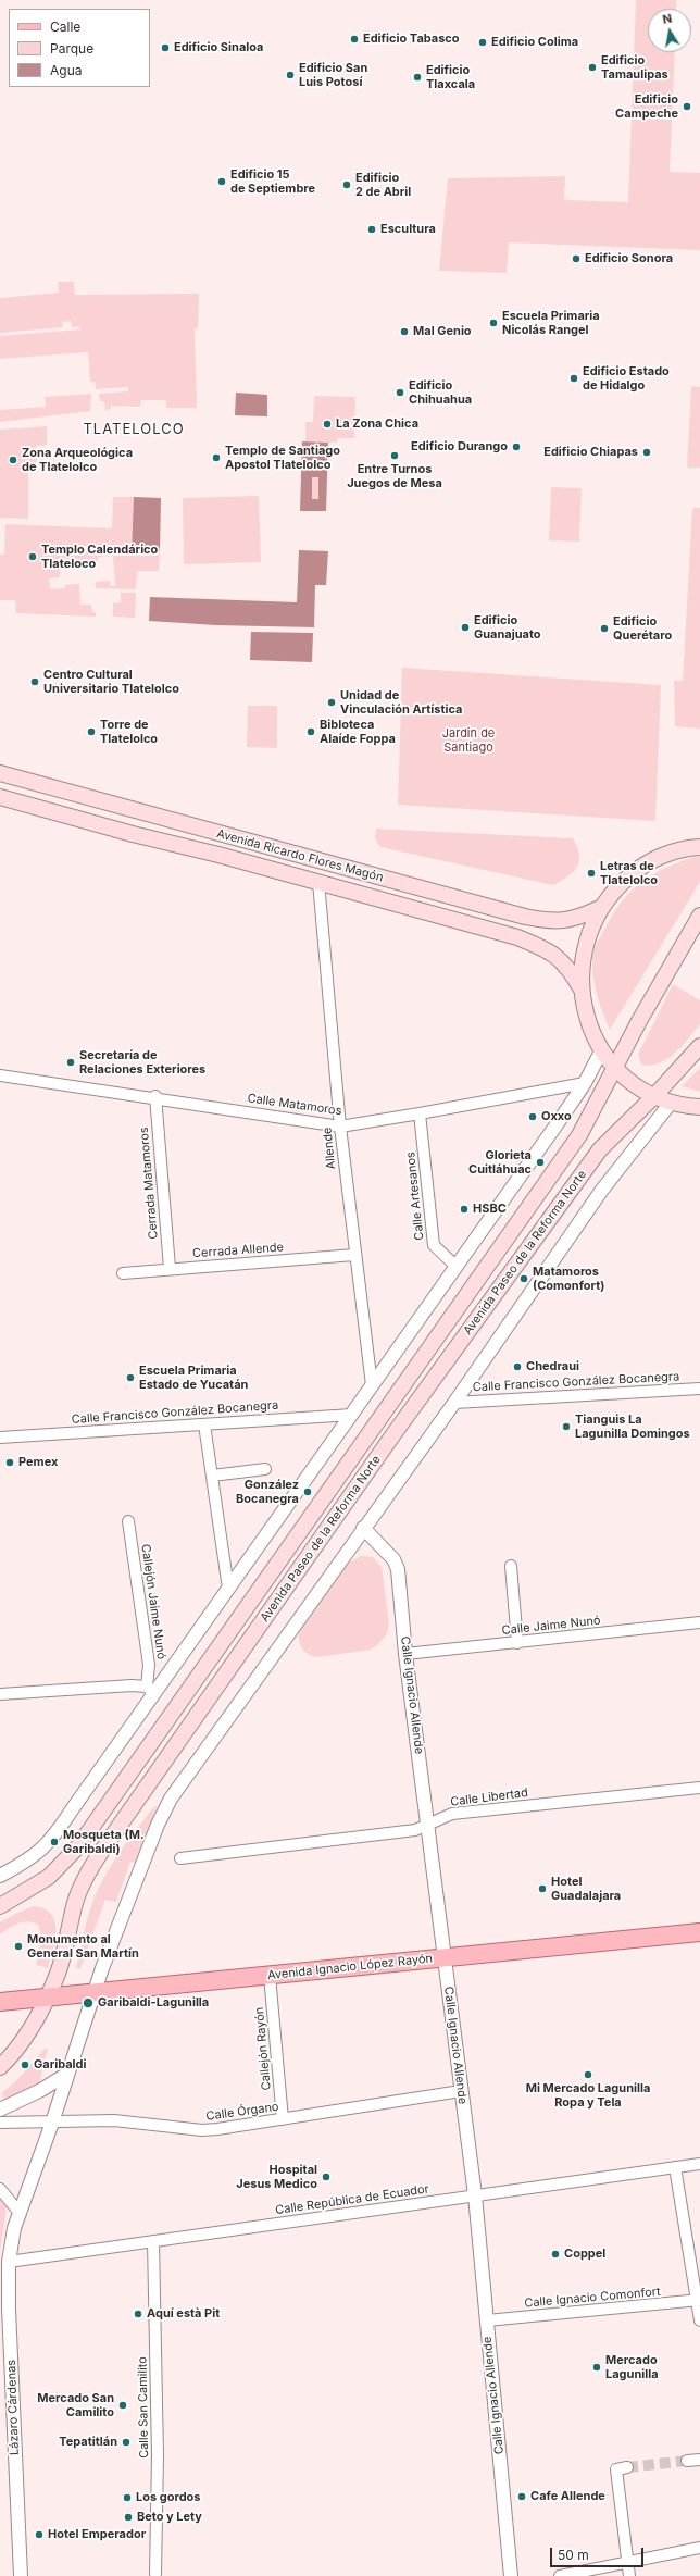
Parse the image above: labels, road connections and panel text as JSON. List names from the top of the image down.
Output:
{
  "streets": {
    "main road": ["Avenida Ricardo Flores Magón", "Avenida Paseo de la Reforma Norte", "Avenida Ignacio López Rayón"],
    "street": [
      "Calle Matamoros",
      "Allende",
      "Cerrada Matamoros",
      "Calle Artesanos",
      "Cerrada Allende",
      "Calle Francisco González Bocanegra",
      "Callejón Jaime Nunó",
      "Calle Jaime Nunó",
      "Calle Ignacio Allende",
      "Calle Libertad",
      "Callejón Rayón",
      "Calle Órgano",
      "Calle República de Ecuador",
      "Calle Ignacio Comonfort",
      "Lázaro Cárdenas",
      "Calle San Camilito"
    ]
  },
  "crossings": [
    ["Avenida Ricardo Flores Magón", "Allende"],
    ["Calle Matamoros", "Allende"],
    ["Calle Matamoros", "Cerrada Matamoros"],
    ["Calle Matamoros", "Calle Artesanos"],
    ["Allende", "Cerrada Allende"],
    ["Cerrada Matamoros", "Cerrada Allende"],
    ["Avenida Paseo de la Reforma Norte", "Avenida Ignacio López Rayón"],
    ["Calle Jaime Nunó", "Calle Ignacio Allende"],
    ["Calle Ignacio Allende", "Calle Libertad"],
    ["Calle Ignacio Allende", "Avenida Ignacio López Rayón"],
    ["Calle Ignacio Allende", "Calle Órgano"],
    ["Calle Ignacio Allende", "Calle República de Ecuador"],
    ["Calle Ignacio Allende", "Calle Ignacio Comonfort"],
    ["Avenida Ignacio López Rayón", "Callejón Rayón"],
    ["Callejón Rayón", "Calle Órgano"],
    ["Calle Órgano", "Lázaro Cárdenas"],
    ["Calle República de Ecuador", "Lázaro Cárdenas"],
    ["Calle República de Ecuador", "Calle San Camilito"]
  ],
  "districts": ["TLATELOLCO"],
  "parks": ["Jardin de Santiago"],
  "places": [
    "Edificio Tabasco",
    "Edificio Colima",
    "Edificio Sinaloa",
    "Edificio Tamaulipas",
    "Edificio San Luis Potosí",
    "Edificio Tlaxcala",
    "Edificio Campeche",
    "Edificio 15 de Septiembre",
    "Edificio 2 de Abril",
    "Escultura",
    "Edificio Sonora",
    "Escuela Primaria Nicolás Rangel",
    "Mal Genio",
    "Edificio Estado de Hidalgo",
    "Edificio Chihuahua",
    "La Zona Chica",
    "Edificio Durango",
    "Edificio Chiapas",
    "Entre Turnos Juegos de Mesa",
    "Templo de Santiago Apostol Tlatelolco",
    "Zona Arqueológica de Tlatelolco",
    "Templo Calendárico Tlateloco",
    "Edificio Guanajuato",
    "Edificio Querétaro",
    "Centro Cultural Universitario Tlatelolco",
    "Unidad de Vinculación Artística",
    "Torre de Tlatelolco",
    "Bibloteca Alaíde Foppa",
    "Letras de Tlatelolco",
    "Secretaría de Relaciones Exteriores",
    "Oxxo",
    "Glorieta Cuitláhuac",
    "HSBC",
    "Matamoros (Comonfort)",
    "Chedraui",
    "Escuela Primaria Estado de Yucatán",
    "Tianguis La Lagunilla Domingos",
    "Pemex",
    "González Bocanegra",
    "Mosqueta (M. Garibaldi)",
    "Hotel Guadalajara",
    "Monumento al General San Martín",
    "Garibaldi-Lagunilla",
    "Garibaldi",
    "Mi Mercado Lagunilla Ropa y Tela",
    "Hospital Jesus Medico",
    "Coppel",
    "Aquí està Pit",
    "Mercado Lagunilla",
    "Mercado San Camilito",
    "Tepatitlán",
    "Cafe Allende",
    "Los gordos",
    "Beto y Lety",
    "Hotel Emperador"
  ],
  "legend": ["Calle", "Parque", "Agua"],
  "scale_bar": "50 m",
  "north": "top"
}
